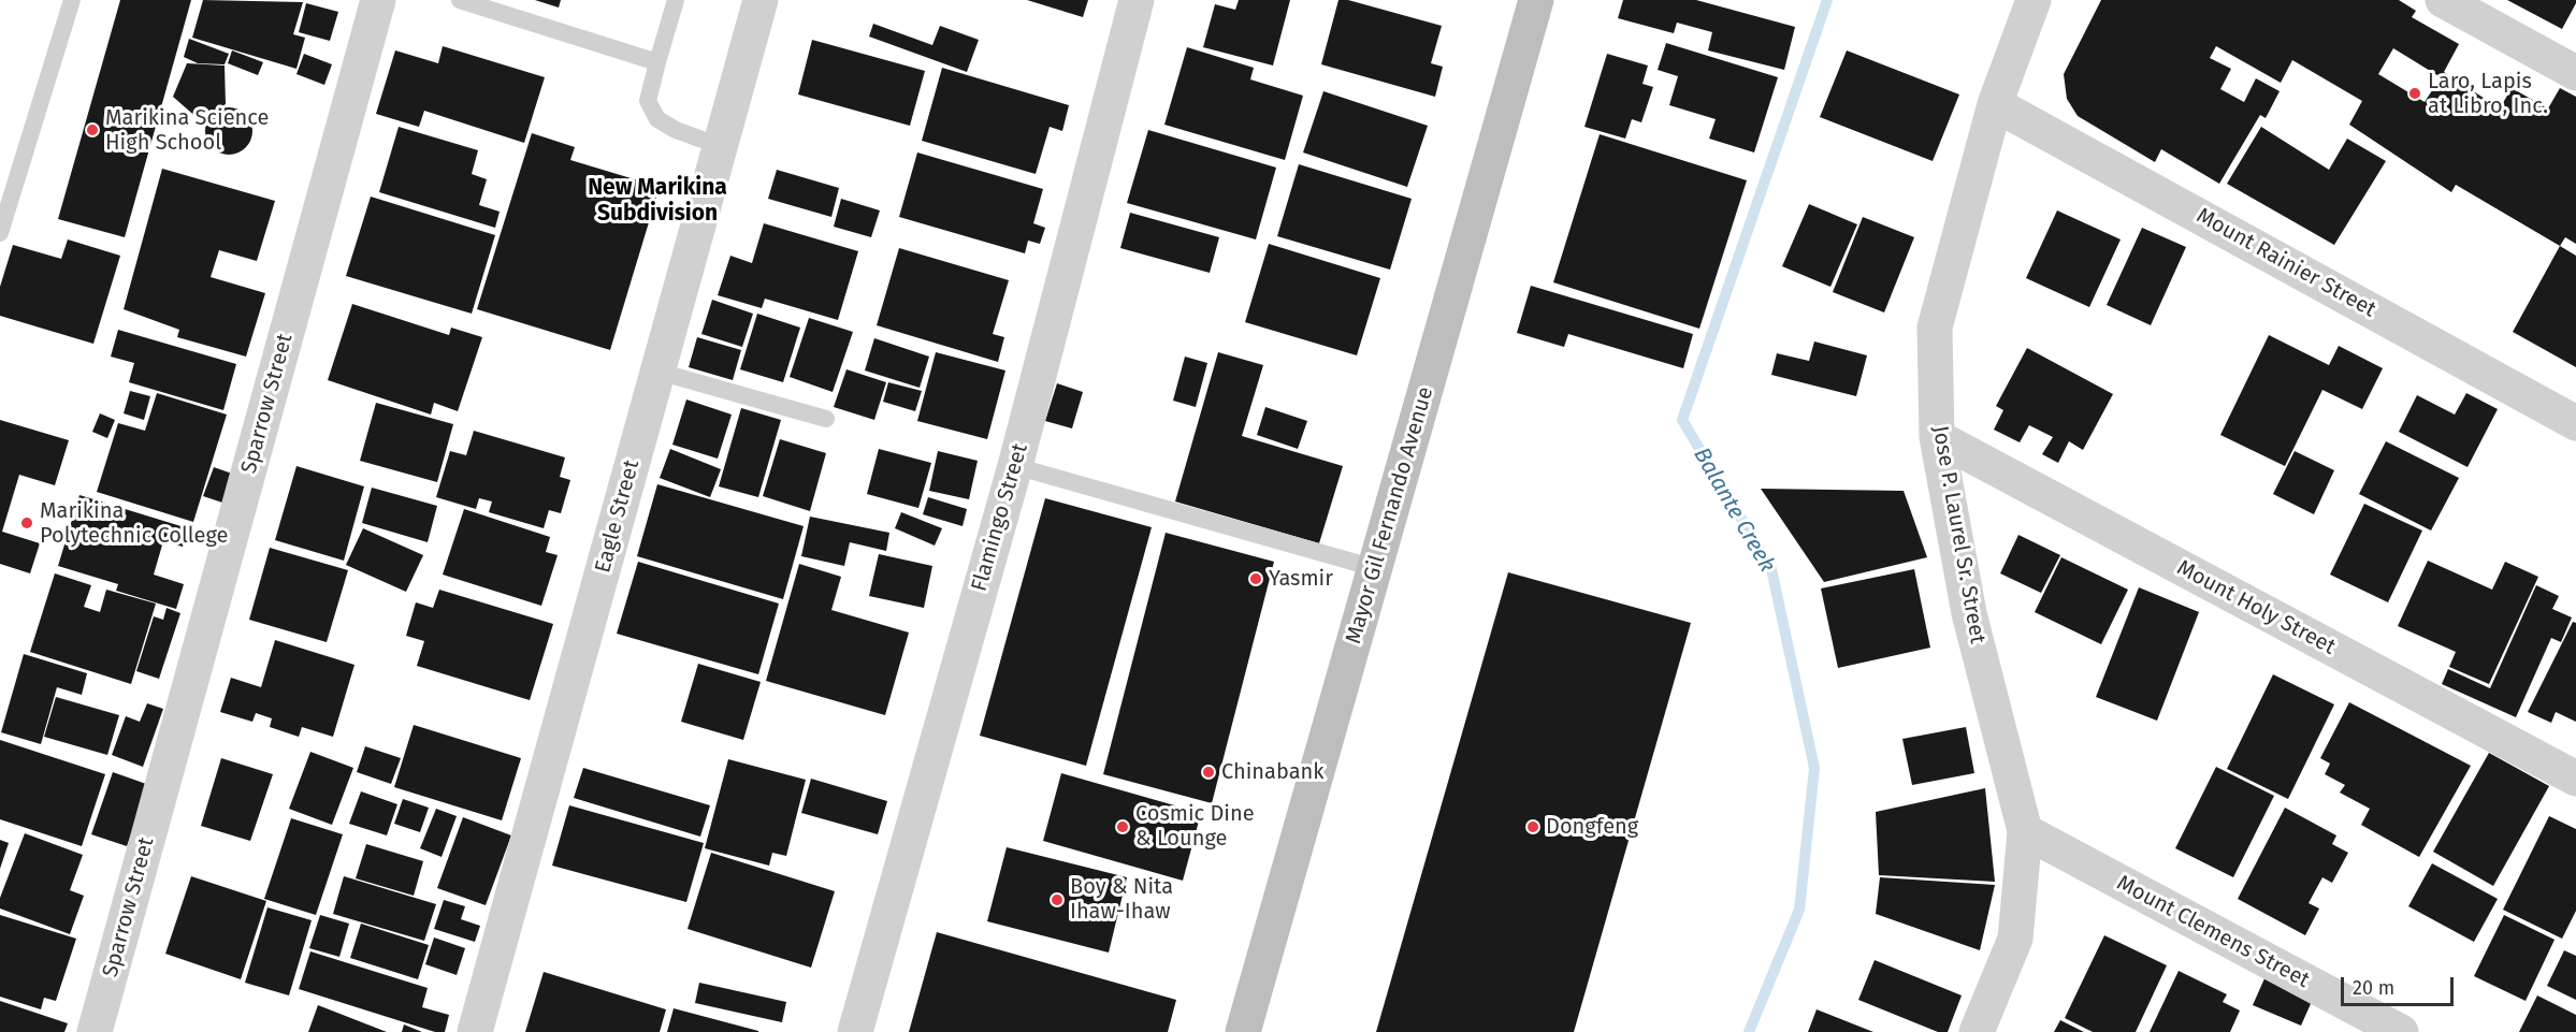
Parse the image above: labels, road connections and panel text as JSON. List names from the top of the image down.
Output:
{
  "streets": {
    "main road": ["Mayor Gil Fernando Avenue"],
    "street": [
      "Mount Rainier Street",
      "Sparrow Street",
      "Eagle Street",
      "Flamingo Street",
      "Jose P. Laurel Sr. Street",
      "Mount Holy Street",
      "Mount Clemens Street"
    ]
  },
  "crossings": [
    ["Mount Rainier Street", "Jose P. Laurel Sr. Street"],
    ["Jose P. Laurel Sr. Street", "Mount Holy Street"],
    ["Jose P. Laurel Sr. Street", "Mount Clemens Street"]
  ],
  "districts": ["New Marikina Subdivision"],
  "water": ["Balante Creek"],
  "places": [
    "Laro, Lapis at Libro, Inc.",
    "Marikina Science High School",
    "Marikina Polytechnic College",
    "Yasmir",
    "Chinabank",
    "Cosmic Dine & Lounge",
    "Dongfeng",
    "Boy & Nita Ihaw-Ihaw"
  ],
  "scale_bar": "20 m"
}
